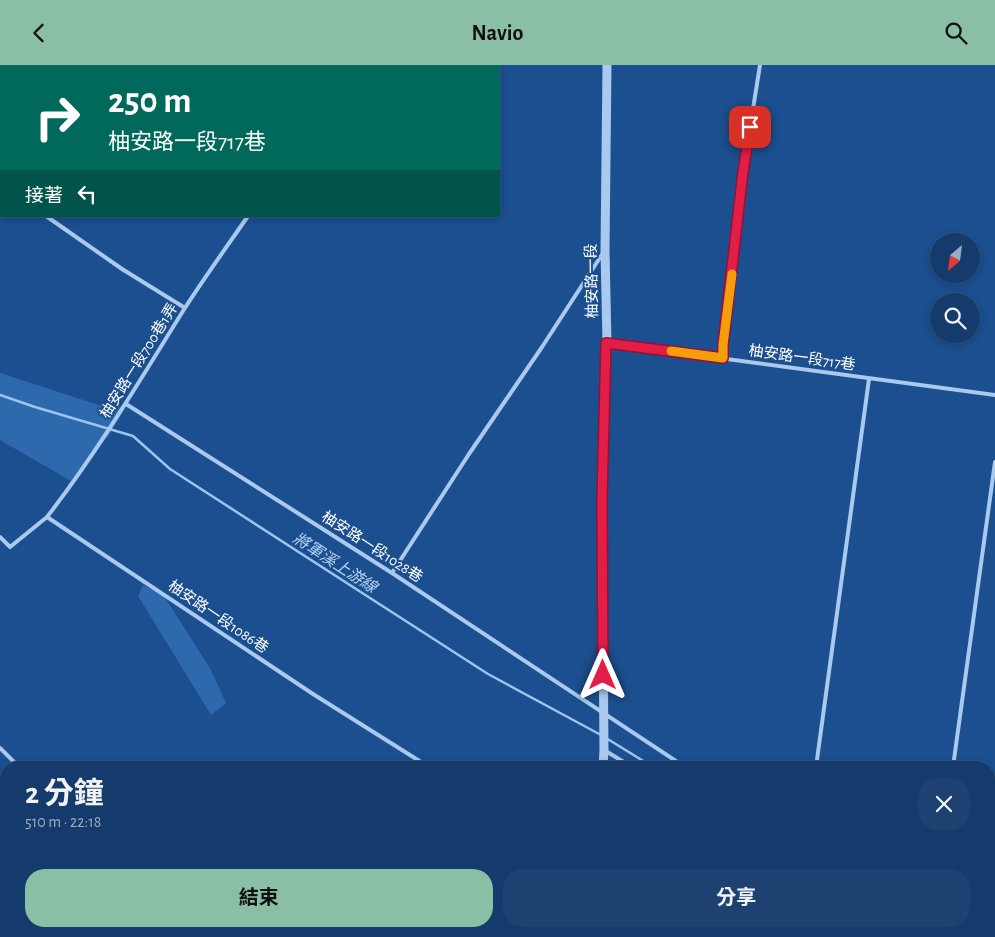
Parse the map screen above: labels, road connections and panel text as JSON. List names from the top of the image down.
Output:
{
  "streets": {
    "street": ["柚安路一段"],
    "lane": [
      "柚安路一段717巷",
      "柚安路一段700巷1弄",
      "柚安路一段1028巷",
      "柚安路一段1086巷"
    ]
  },
  "crossings": [
    ["柚安路一段", "柚安路一段717巷"],
    ["柚安路一段", "柚安路一段1028巷"],
    ["柚安路一段700巷1弄", "柚安路一段1028巷"],
    ["柚安路一段700巷1弄", "柚安路一段1086巷"]
  ],
  "water": ["將軍溪上游線"],
  "north": "bottom left",
  "page": {
    "header": "Navio",
    "turn": ["250 m", "柚安路一段717巷"],
    "then": "接著",
    "heading": ["2 分鐘", "510 m · 22:18"],
    "buttons": ["結束", "分享"]
  }
}
